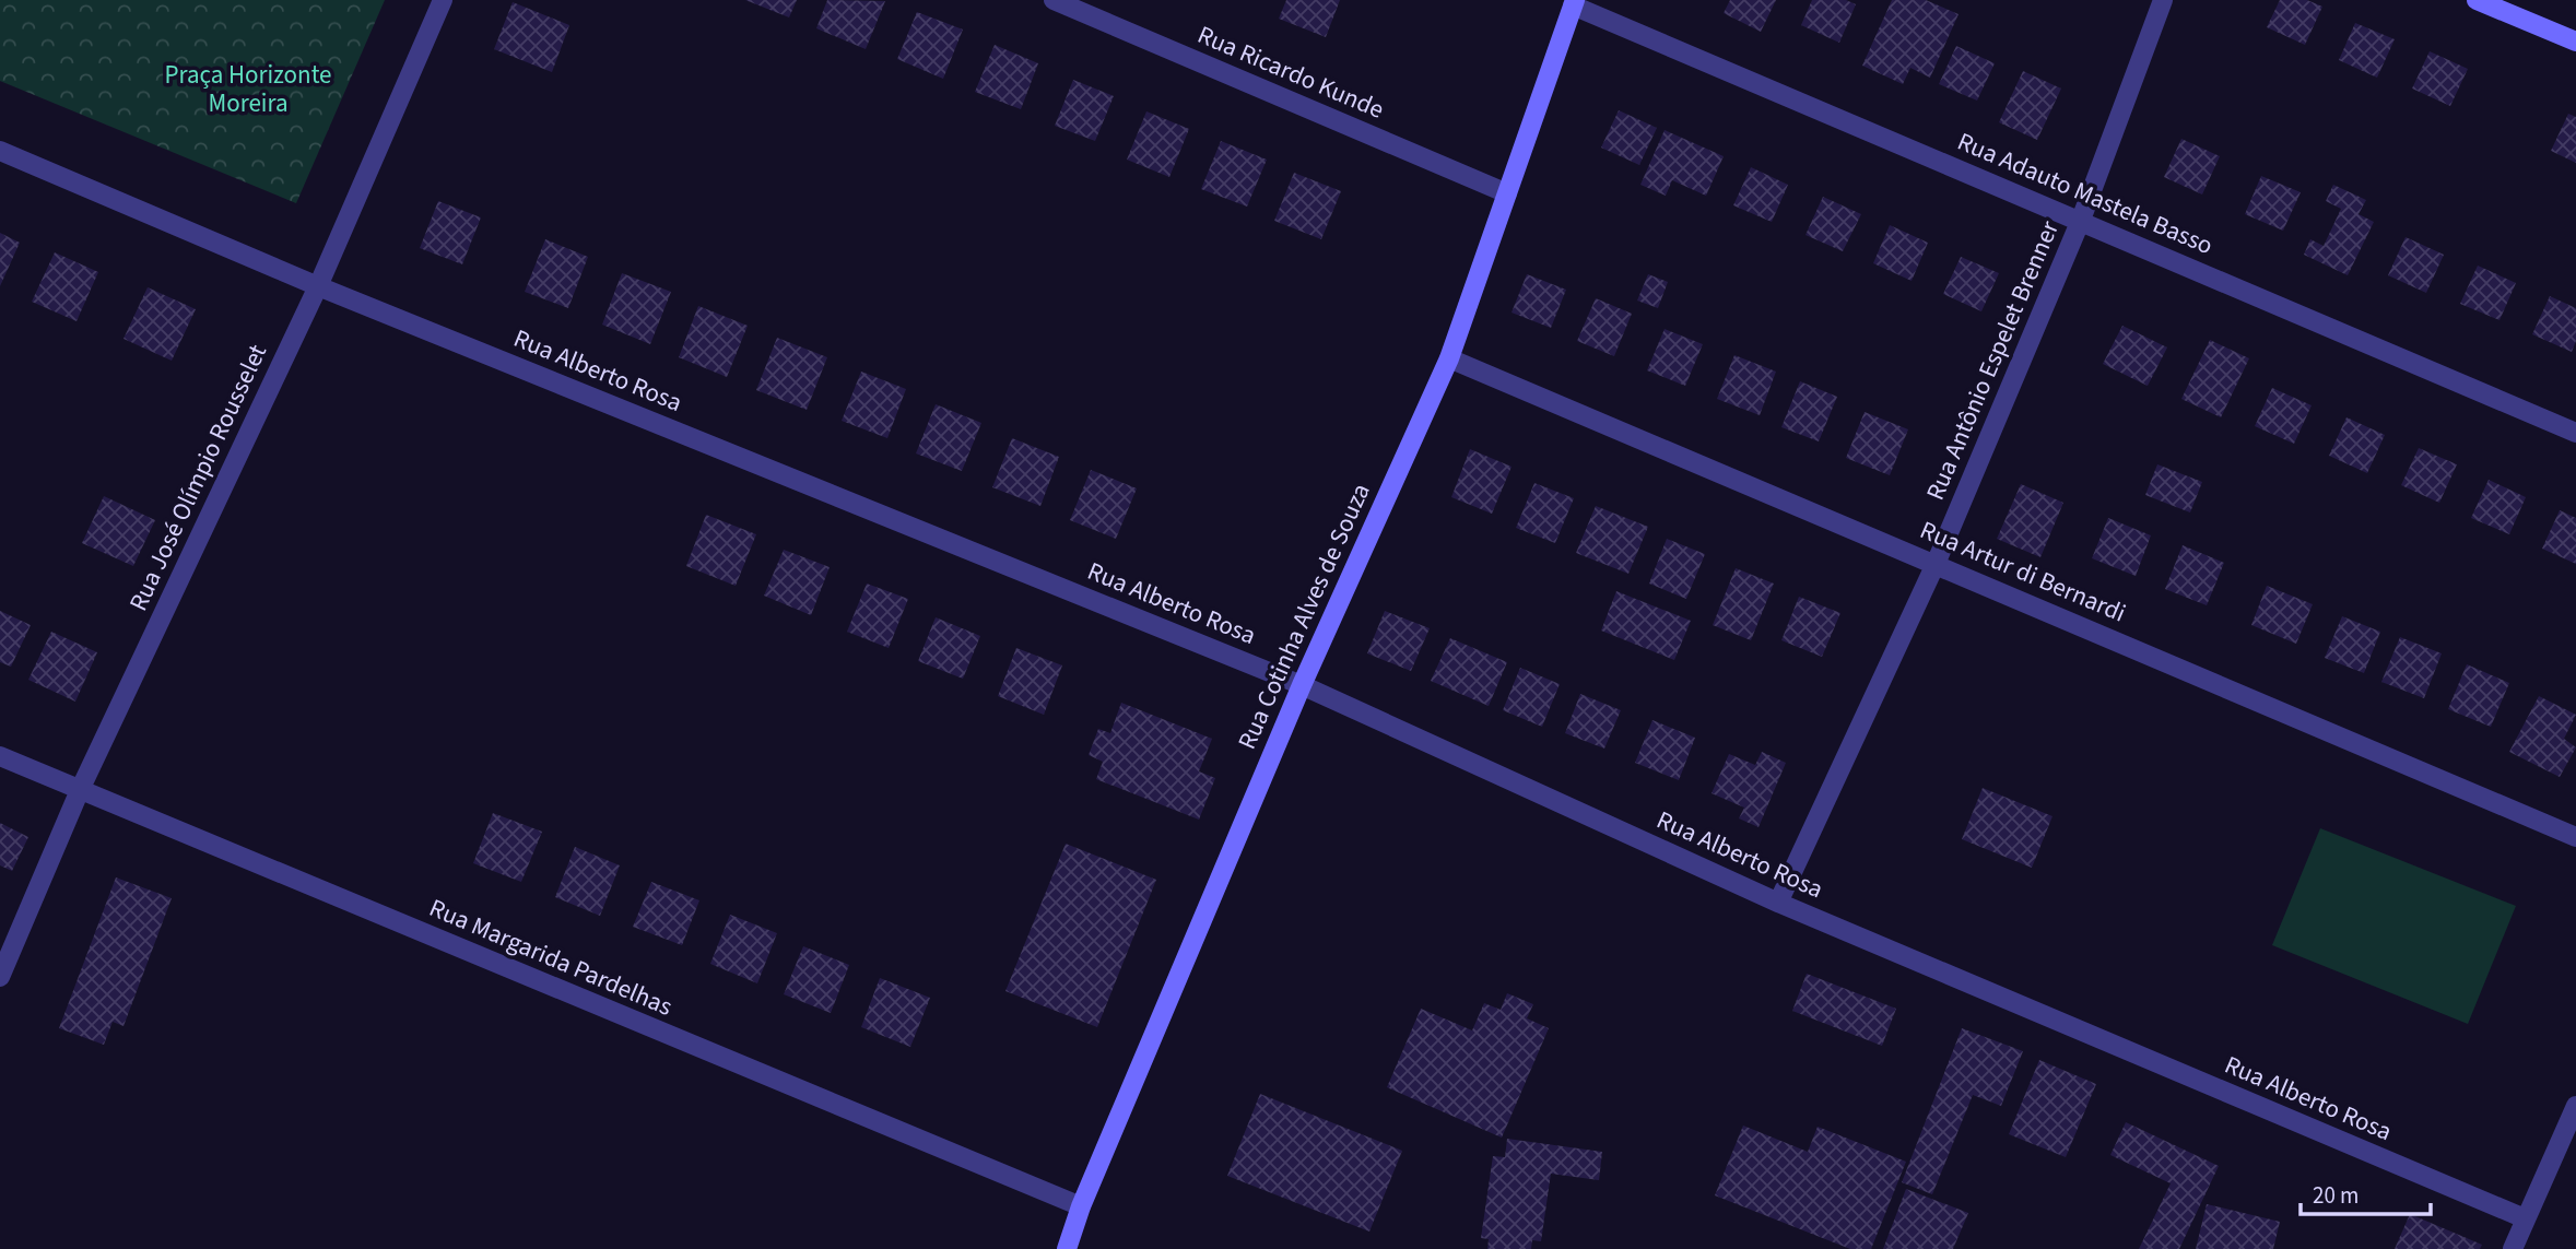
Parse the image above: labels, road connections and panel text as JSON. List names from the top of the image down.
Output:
{
  "streets": {
    "street": [
      "Rua Ricardo Kunde",
      "Rua Adauto Mastela Basso",
      "Rua Antônio Espelet Brenner",
      "Rua Alberto Rosa",
      "Rua José Olímpio Rousselet",
      "Rua Artur di Bernardi",
      "Rua Cotinha Alves de Souza",
      "Rua Margarida Pardelhas"
    ]
  },
  "crossings": [
    ["Rua Ricardo Kunde", "Rua Cotinha Alves de Souza"],
    ["Rua Adauto Mastela Basso", "Rua Antônio Espelet Brenner"],
    ["Rua Adauto Mastela Basso", "Rua Cotinha Alves de Souza"],
    ["Rua Antônio Espelet Brenner", "Rua Alberto Rosa"],
    ["Rua Antônio Espelet Brenner", "Rua Artur di Bernardi"],
    ["Rua Alberto Rosa", "Rua José Olímpio Rousselet"],
    ["Rua Alberto Rosa", "Rua Cotinha Alves de Souza"],
    ["Rua José Olímpio Rousselet", "Rua Margarida Pardelhas"],
    ["Rua Artur di Bernardi", "Rua Cotinha Alves de Souza"],
    ["Rua Cotinha Alves de Souza", "Rua Margarida Pardelhas"]
  ],
  "parks": ["Praça Horizonte Moreira"],
  "scale_bar": "20 m"
}
